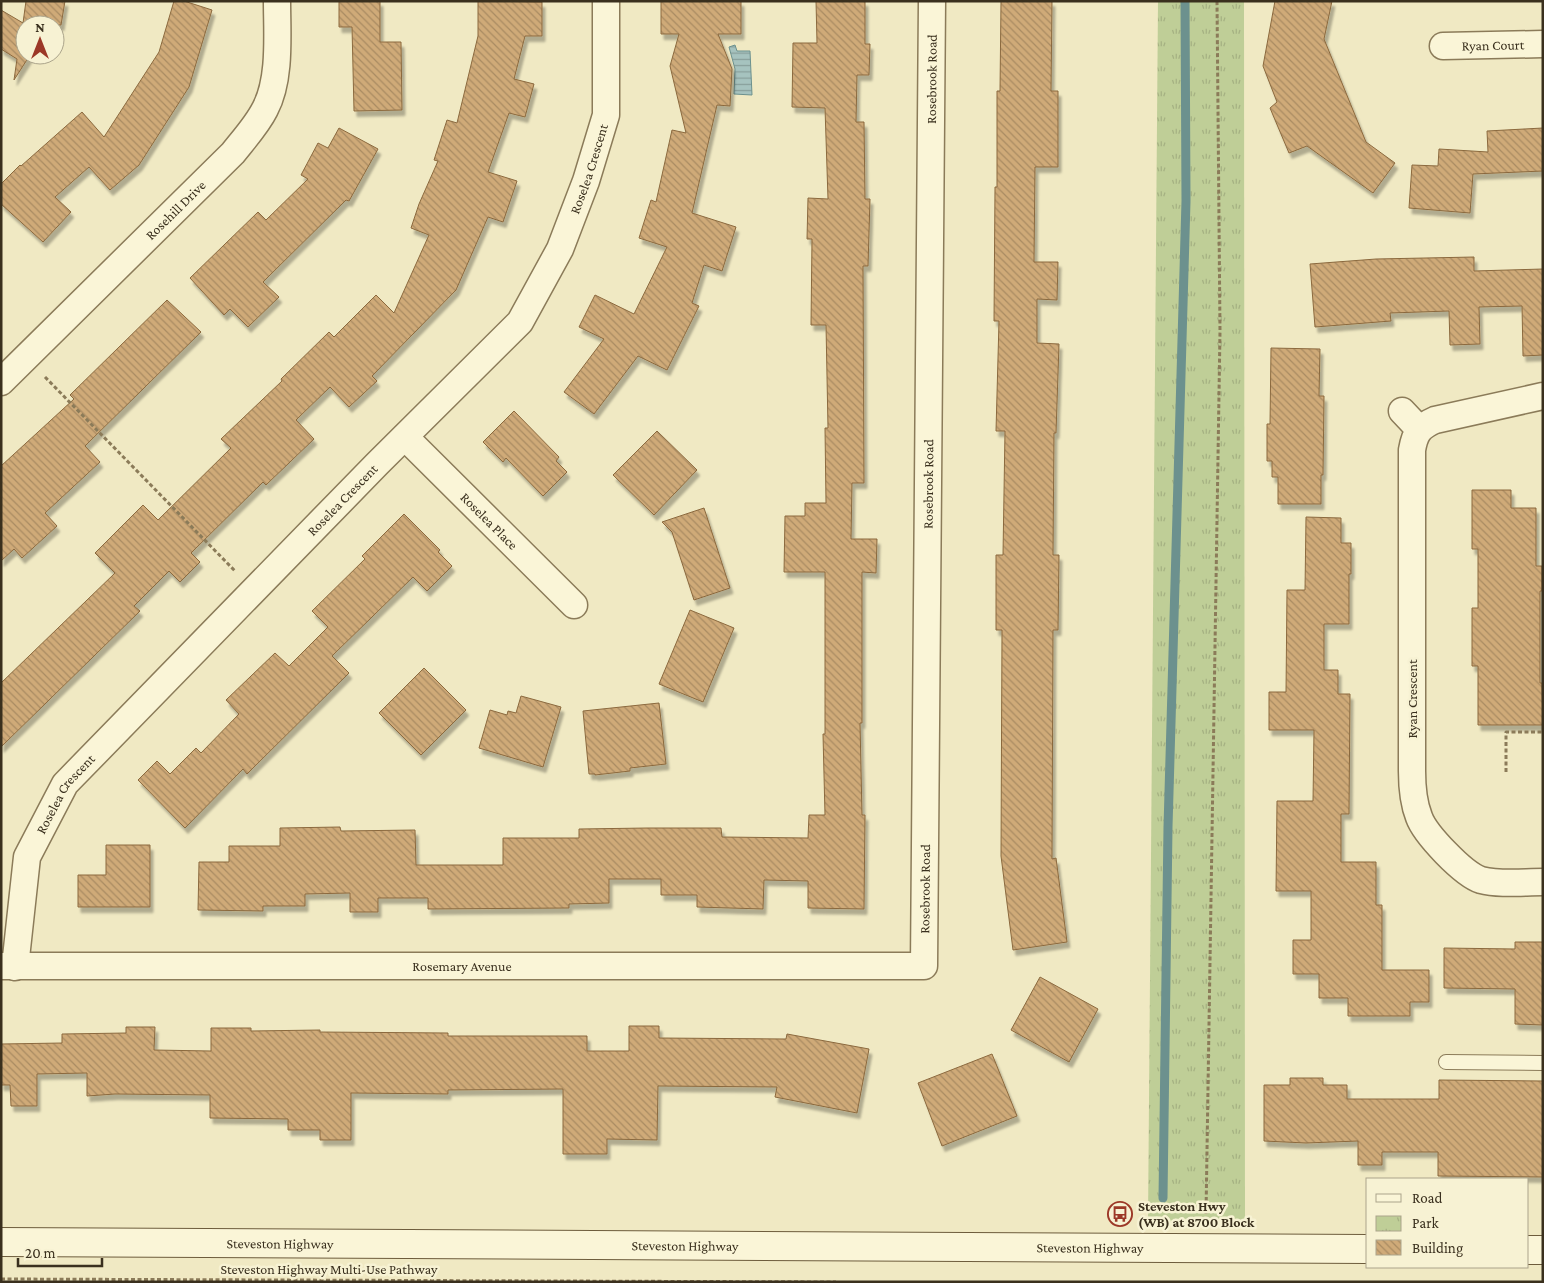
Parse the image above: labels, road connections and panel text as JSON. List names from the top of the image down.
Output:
{
  "streets": {
    "main road": ["Steveston Highway"],
    "street": [
      "Ryan Court",
      "Rosebrook Road",
      "Roselea Crescent",
      "Rosehill Drive",
      "Roselea Place",
      "Ryan Crescent",
      "Rosemary Avenue"
    ],
    "path": ["Steveston Highway Multi-Use Pathway"]
  },
  "crossings": [
    ["Rosebrook Road", "Rosemary Avenue"],
    ["Roselea Crescent", "Roselea Place"],
    ["Roselea Crescent", "Rosemary Avenue"]
  ],
  "places": {
    "bus stop": ["Steveston Hwy (WB) at 8700 Block"]
  },
  "legend": ["Road", "Park", "Building"],
  "scale_bar": "20 m",
  "north": "top"
}
